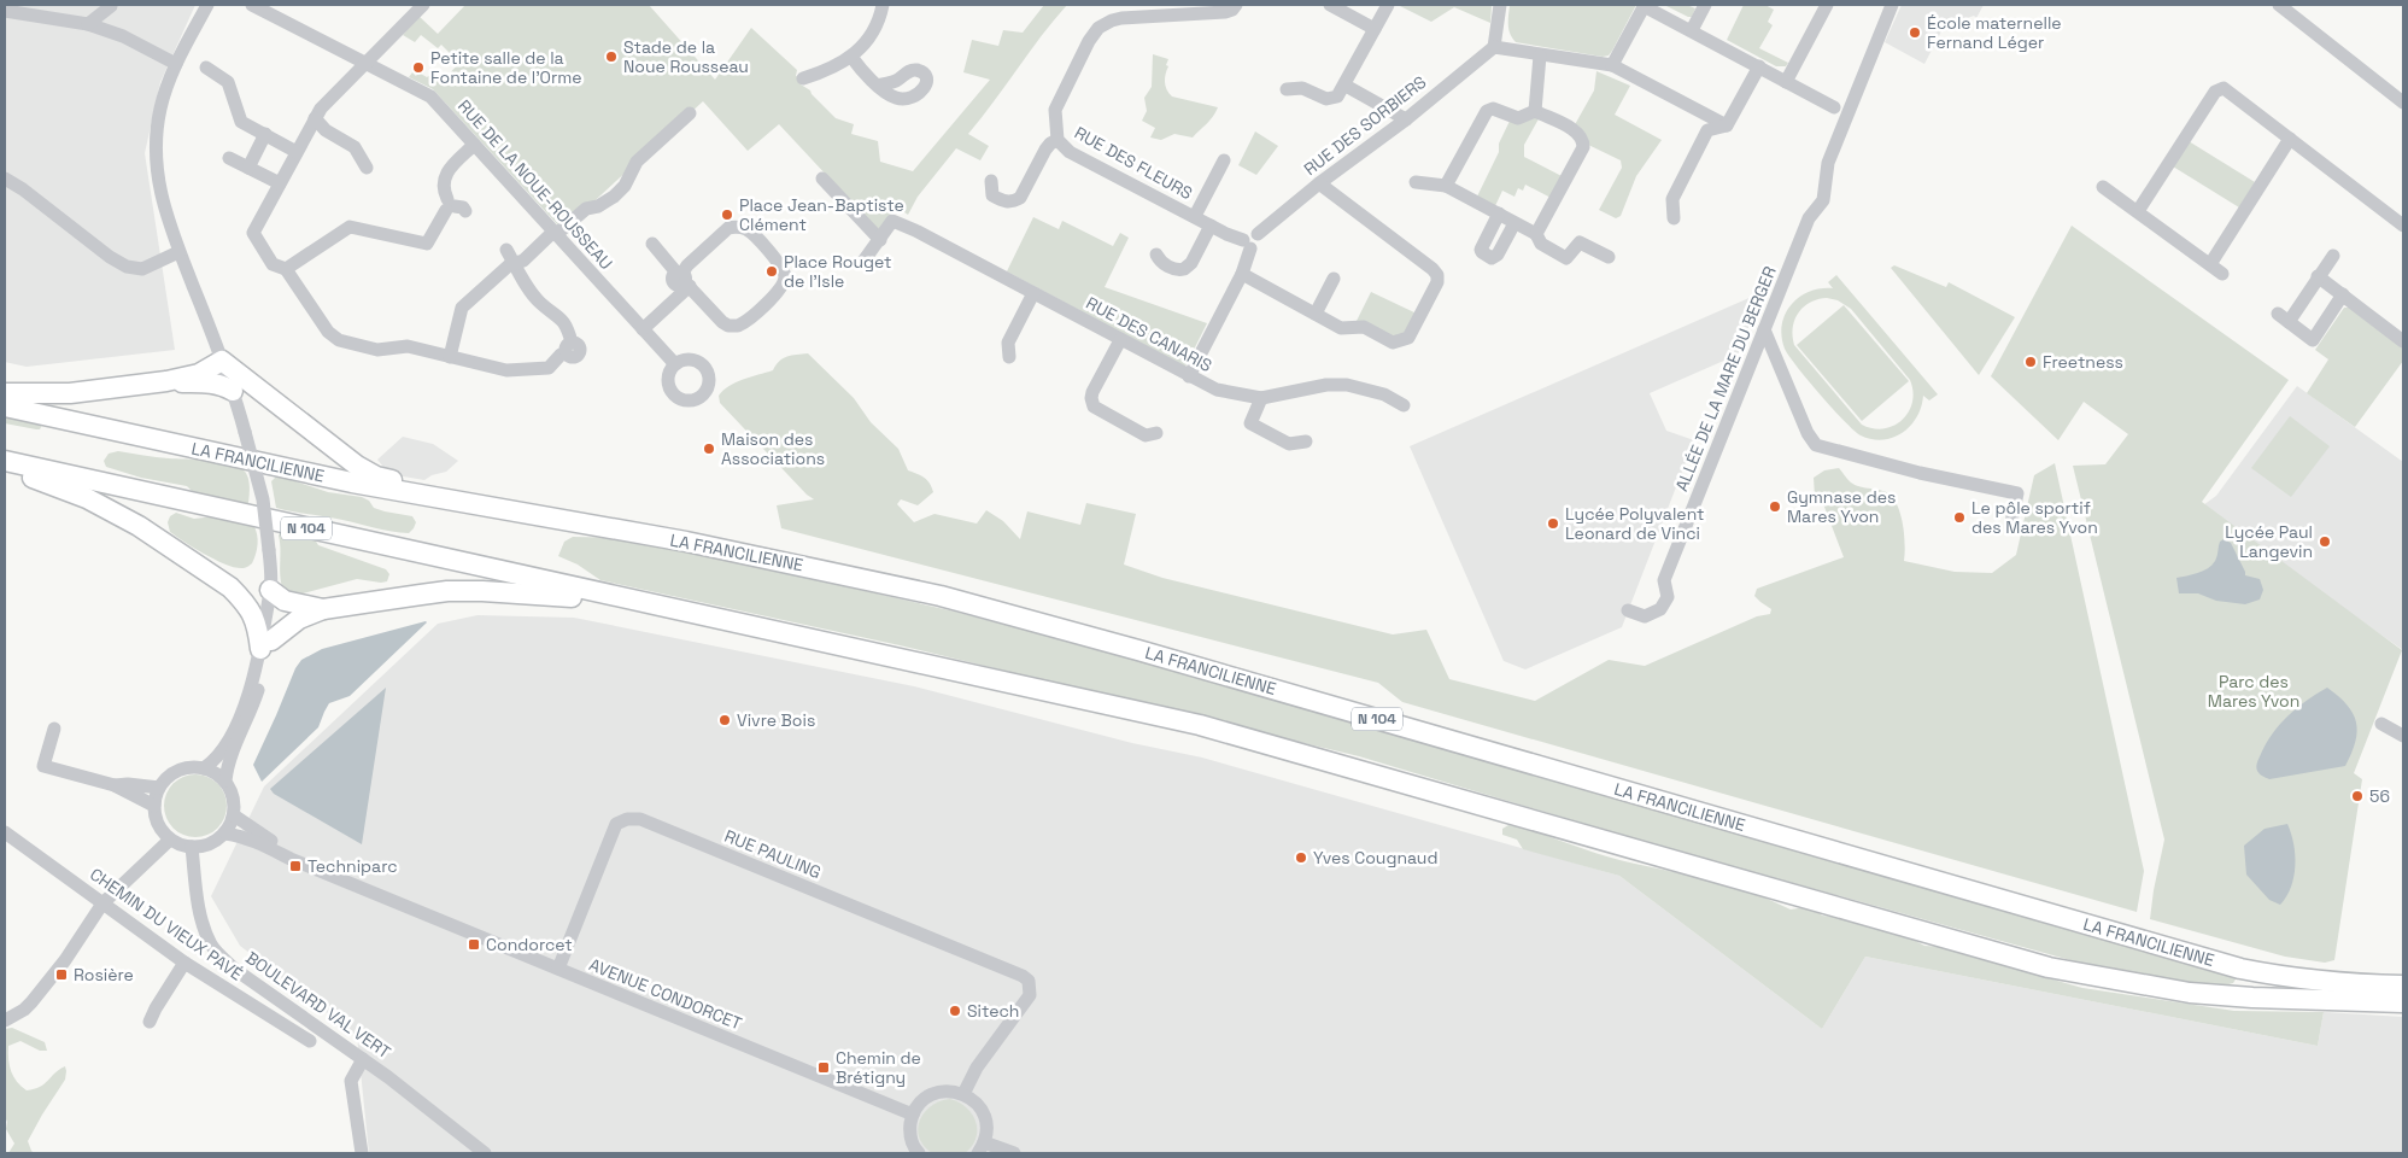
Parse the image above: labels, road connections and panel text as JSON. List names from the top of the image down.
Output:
{
  "streets": {
    "highway": ["LA FRANCILIENNE", "N 104"],
    "street": [
      "RUE DES SORBIERS",
      "RUE DES FLEURS",
      "RUE DE LA NOUE-ROUSSEAU",
      "RUE DES CANARIS",
      "ALLÉE DE LA MARE DU BERGER",
      "RUE PAULING",
      "CHEMIN DU VIEUX PAVÉ",
      "AVENUE CONDORCET",
      "BOULEVARD VAL VERT"
    ]
  },
  "crossings": [
    ["RUE DES SORBIERS", "RUE DES FLEURS"],
    ["RUE PAULING", "AVENUE CONDORCET"],
    ["AVENUE CONDORCET", "BOULEVARD VAL VERT"]
  ],
  "parks": ["Parc des Mares Yvon"],
  "places": {
    "other": [
      "École maternelle Fernand Léger",
      "Stade de la Noue Rousseau",
      "Petite salle de la Fontaine de l'Orme",
      "Place Jean-Baptiste Clément",
      "Place Rouget de l'Isle",
      "Freetness",
      "Maison des Associations",
      "Gymnase des Mares Yvon",
      "Le pôle sportif des Mares Yvon",
      "Lycée Polyvalent Leonard de Vinci",
      "Lycée Paul Langevin",
      "Vivre Bois",
      "56",
      "Yves Cougnaud",
      "Sitech"
    ],
    "transit": [
      "Techniparc",
      "Condorcet",
      "Rosière",
      "Chemin de Brétigny"
    ]
  }
}
